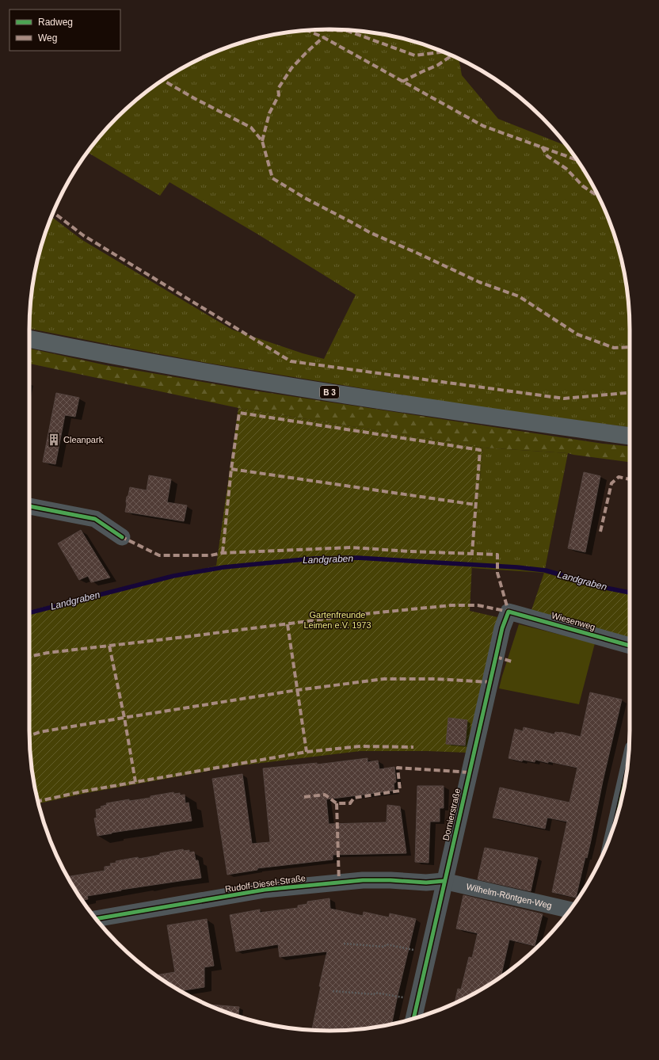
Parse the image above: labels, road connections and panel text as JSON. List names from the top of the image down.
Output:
{
  "streets": {
    "main road": ["B 3"],
    "street": [
      "Wiesenweg",
      "Dornierstraße",
      "Rudolf-Diesel-Straße",
      "Wilhelm-Röntgen-Weg"
    ]
  },
  "crossings": [
    ["Wiesenweg", "Dornierstraße"],
    ["Dornierstraße", "Rudolf-Diesel-Straße"],
    ["Dornierstraße", "Wilhelm-Röntgen-Weg"],
    ["Rudolf-Diesel-Straße", "Wilhelm-Röntgen-Weg"]
  ],
  "water": ["Landgraben"],
  "parks": ["Gartenfreunde Leimen e.V. 1973"],
  "places": {
    "building": ["Cleanpark"]
  },
  "legend": ["Radweg", "Weg"]
}
